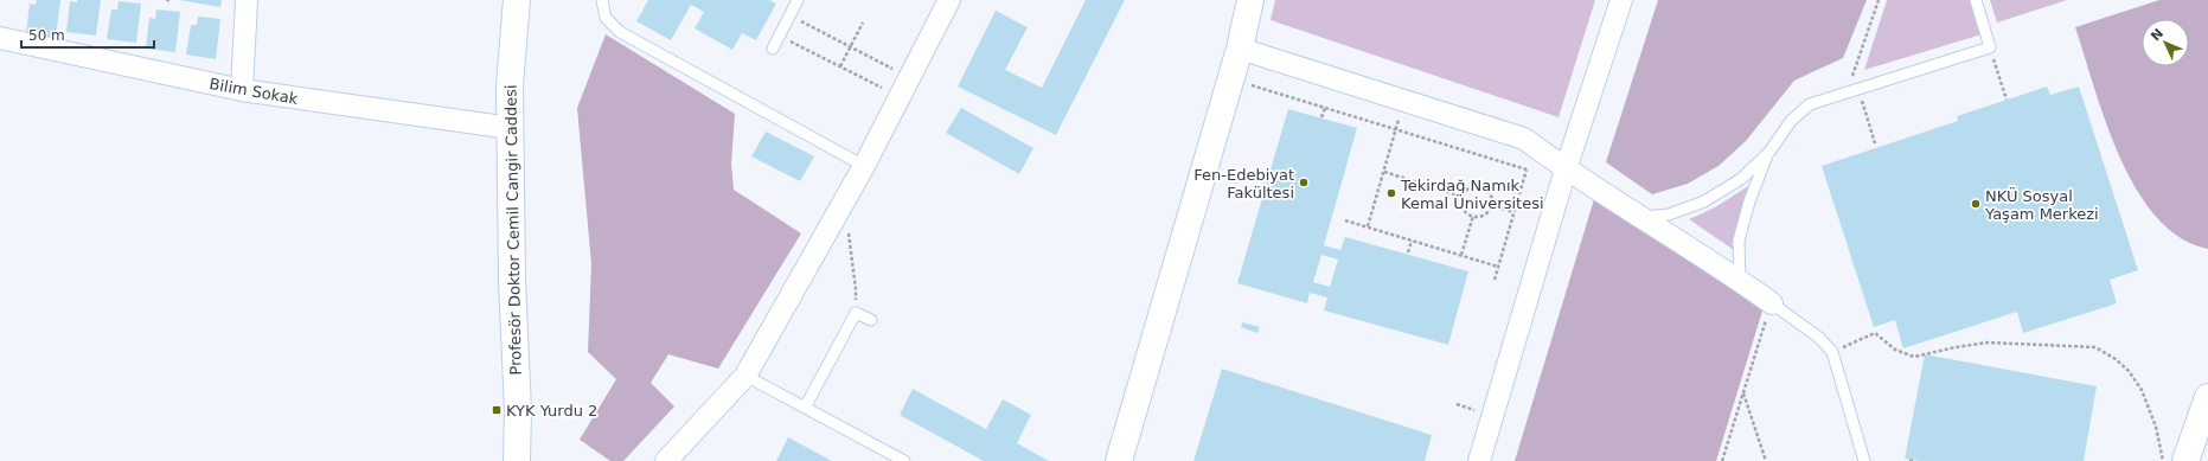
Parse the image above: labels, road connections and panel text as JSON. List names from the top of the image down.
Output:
{
  "streets": {
    "street": ["Bilim Sokak", "Profesör Doktor Cemil Cangir Caddesi"]
  },
  "crossings": [
    ["Bilim Sokak", "Profesör Doktor Cemil Cangir Caddesi"]
  ],
  "places": {
    "other": ["Fen-Edebiyat Fakültesi", "Tekirdağ Namık Kemal Üniversitesi", "NKÜ Sosyal Yaşam Merkezi"],
    "transit": ["KYK Yurdu 2"]
  },
  "scale_bar": "50 m",
  "north": "top left"
}
